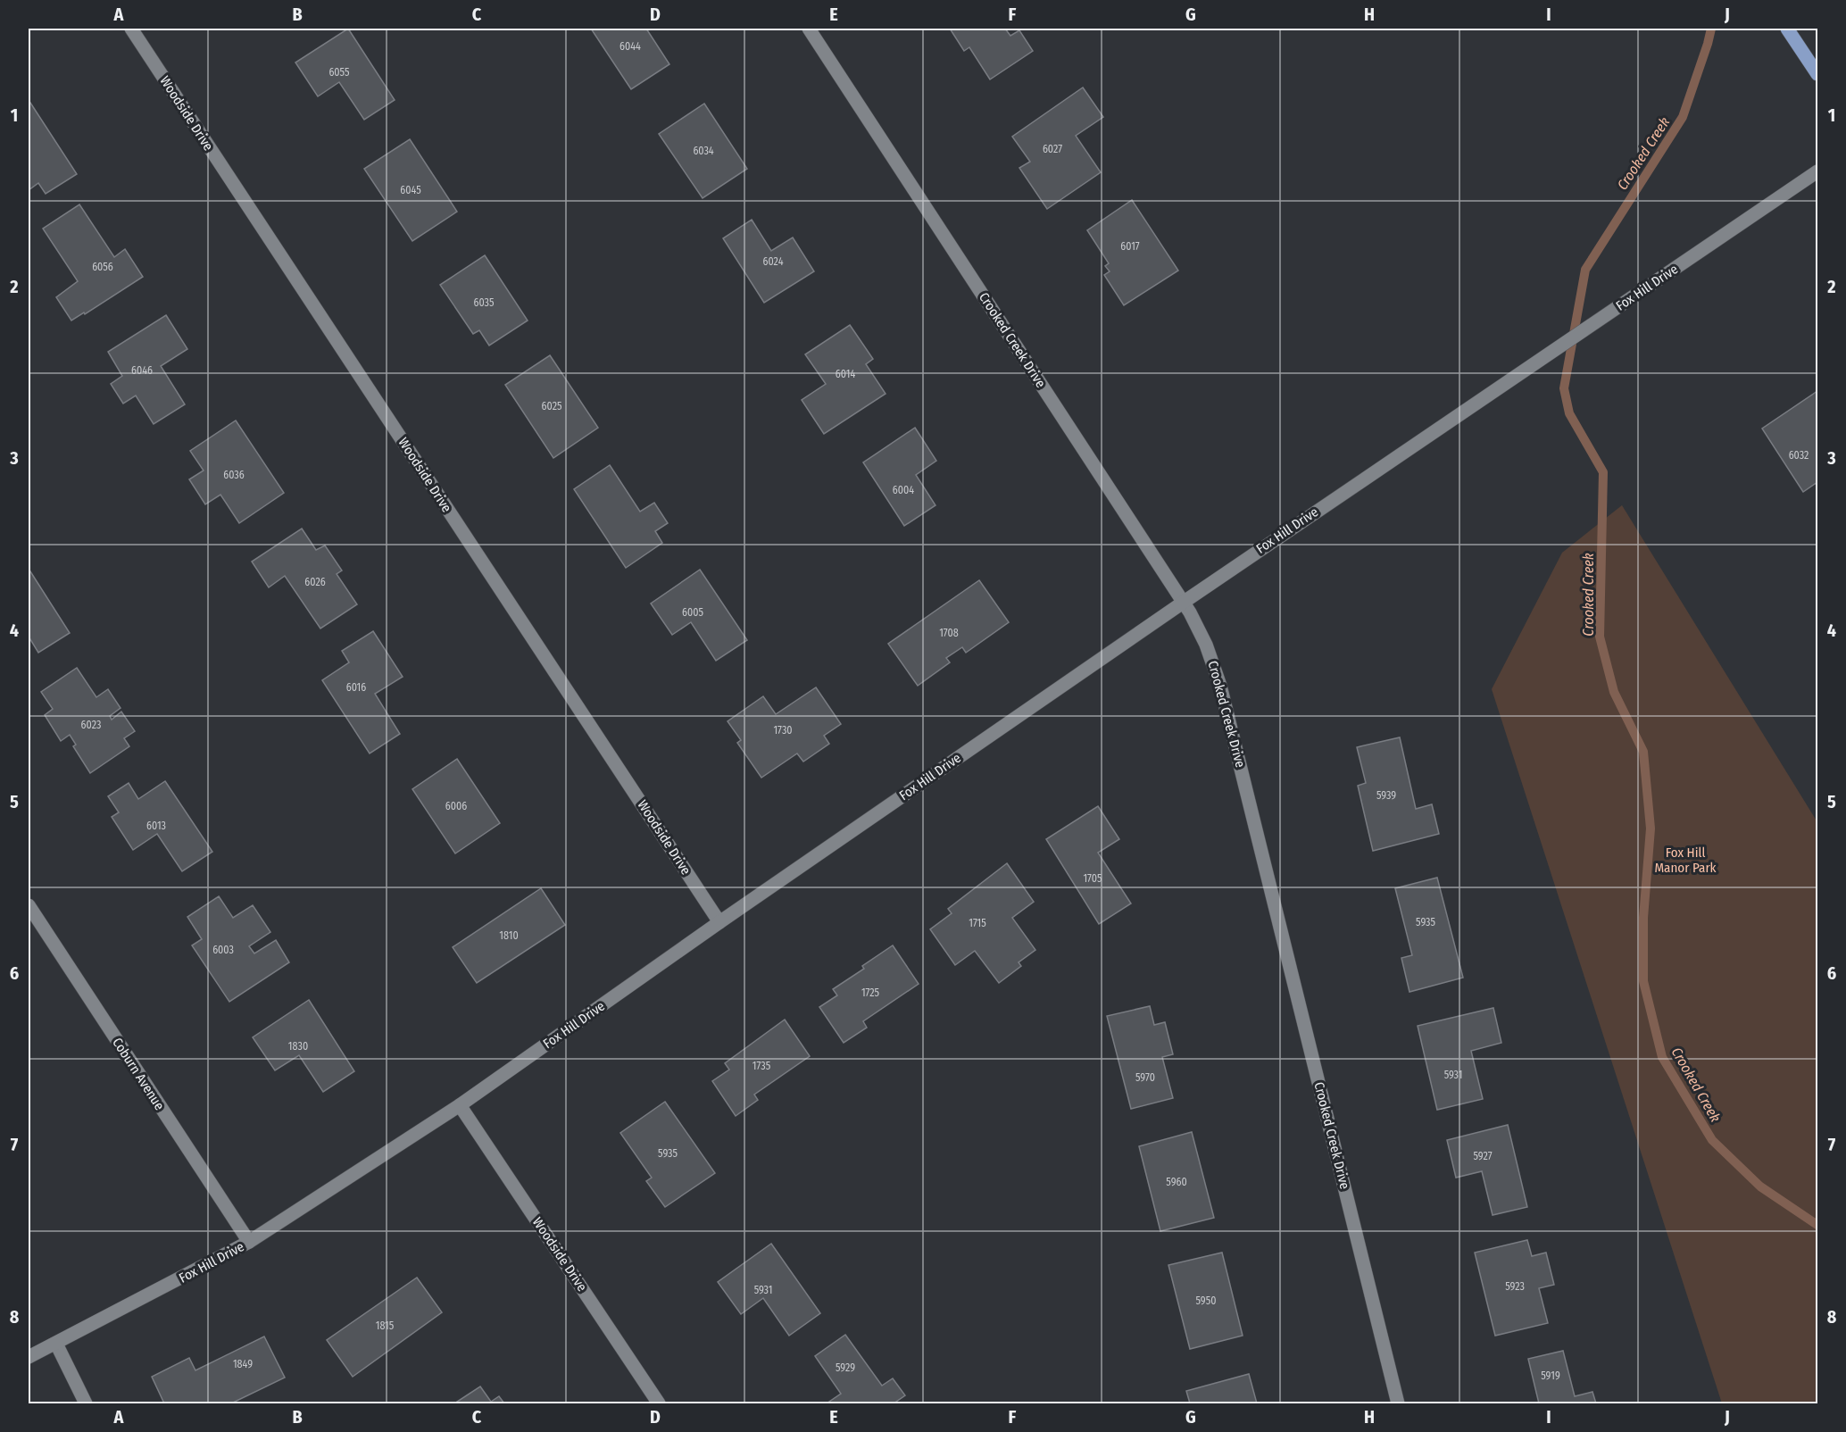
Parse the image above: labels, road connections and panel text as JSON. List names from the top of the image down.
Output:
{
  "streets": {
    "street": [
      "Woodside Drive",
      "Fox Hill Drive",
      "Crooked Creek Drive",
      "Coburn Avenue"
    ]
  },
  "crossings": [
    ["Woodside Drive", "Fox Hill Drive"],
    ["Fox Hill Drive", "Crooked Creek Drive"],
    ["Fox Hill Drive", "Coburn Avenue"]
  ],
  "water": ["Crooked Creek"],
  "parks": ["Fox Hill Manor Park"],
  "house_numbers": [
    "6044",
    "6055",
    "6027",
    "6034",
    "6045",
    "6017",
    "6024",
    "6056",
    "6035",
    "6046",
    "6014",
    "6025",
    "6032",
    "6036",
    "6004",
    "6026",
    "6005",
    "1708",
    "6016",
    "6023",
    "1730",
    "5939",
    "6006",
    "6013",
    "1705",
    "5935",
    "1715",
    "1810",
    "6003",
    "1725",
    "1830",
    "1735",
    "5931",
    "5970",
    "5935",
    "5927",
    "5960",
    "5923",
    "5931",
    "5950",
    "1815",
    "1849",
    "5929",
    "5919"
  ],
  "grid": {
    "columns": [
      "A",
      "B",
      "C",
      "D",
      "E",
      "F",
      "G",
      "H",
      "I",
      "J"
    ],
    "rows": [
      "1",
      "2",
      "3",
      "4",
      "5",
      "6",
      "7",
      "8"
    ]
  }
}
